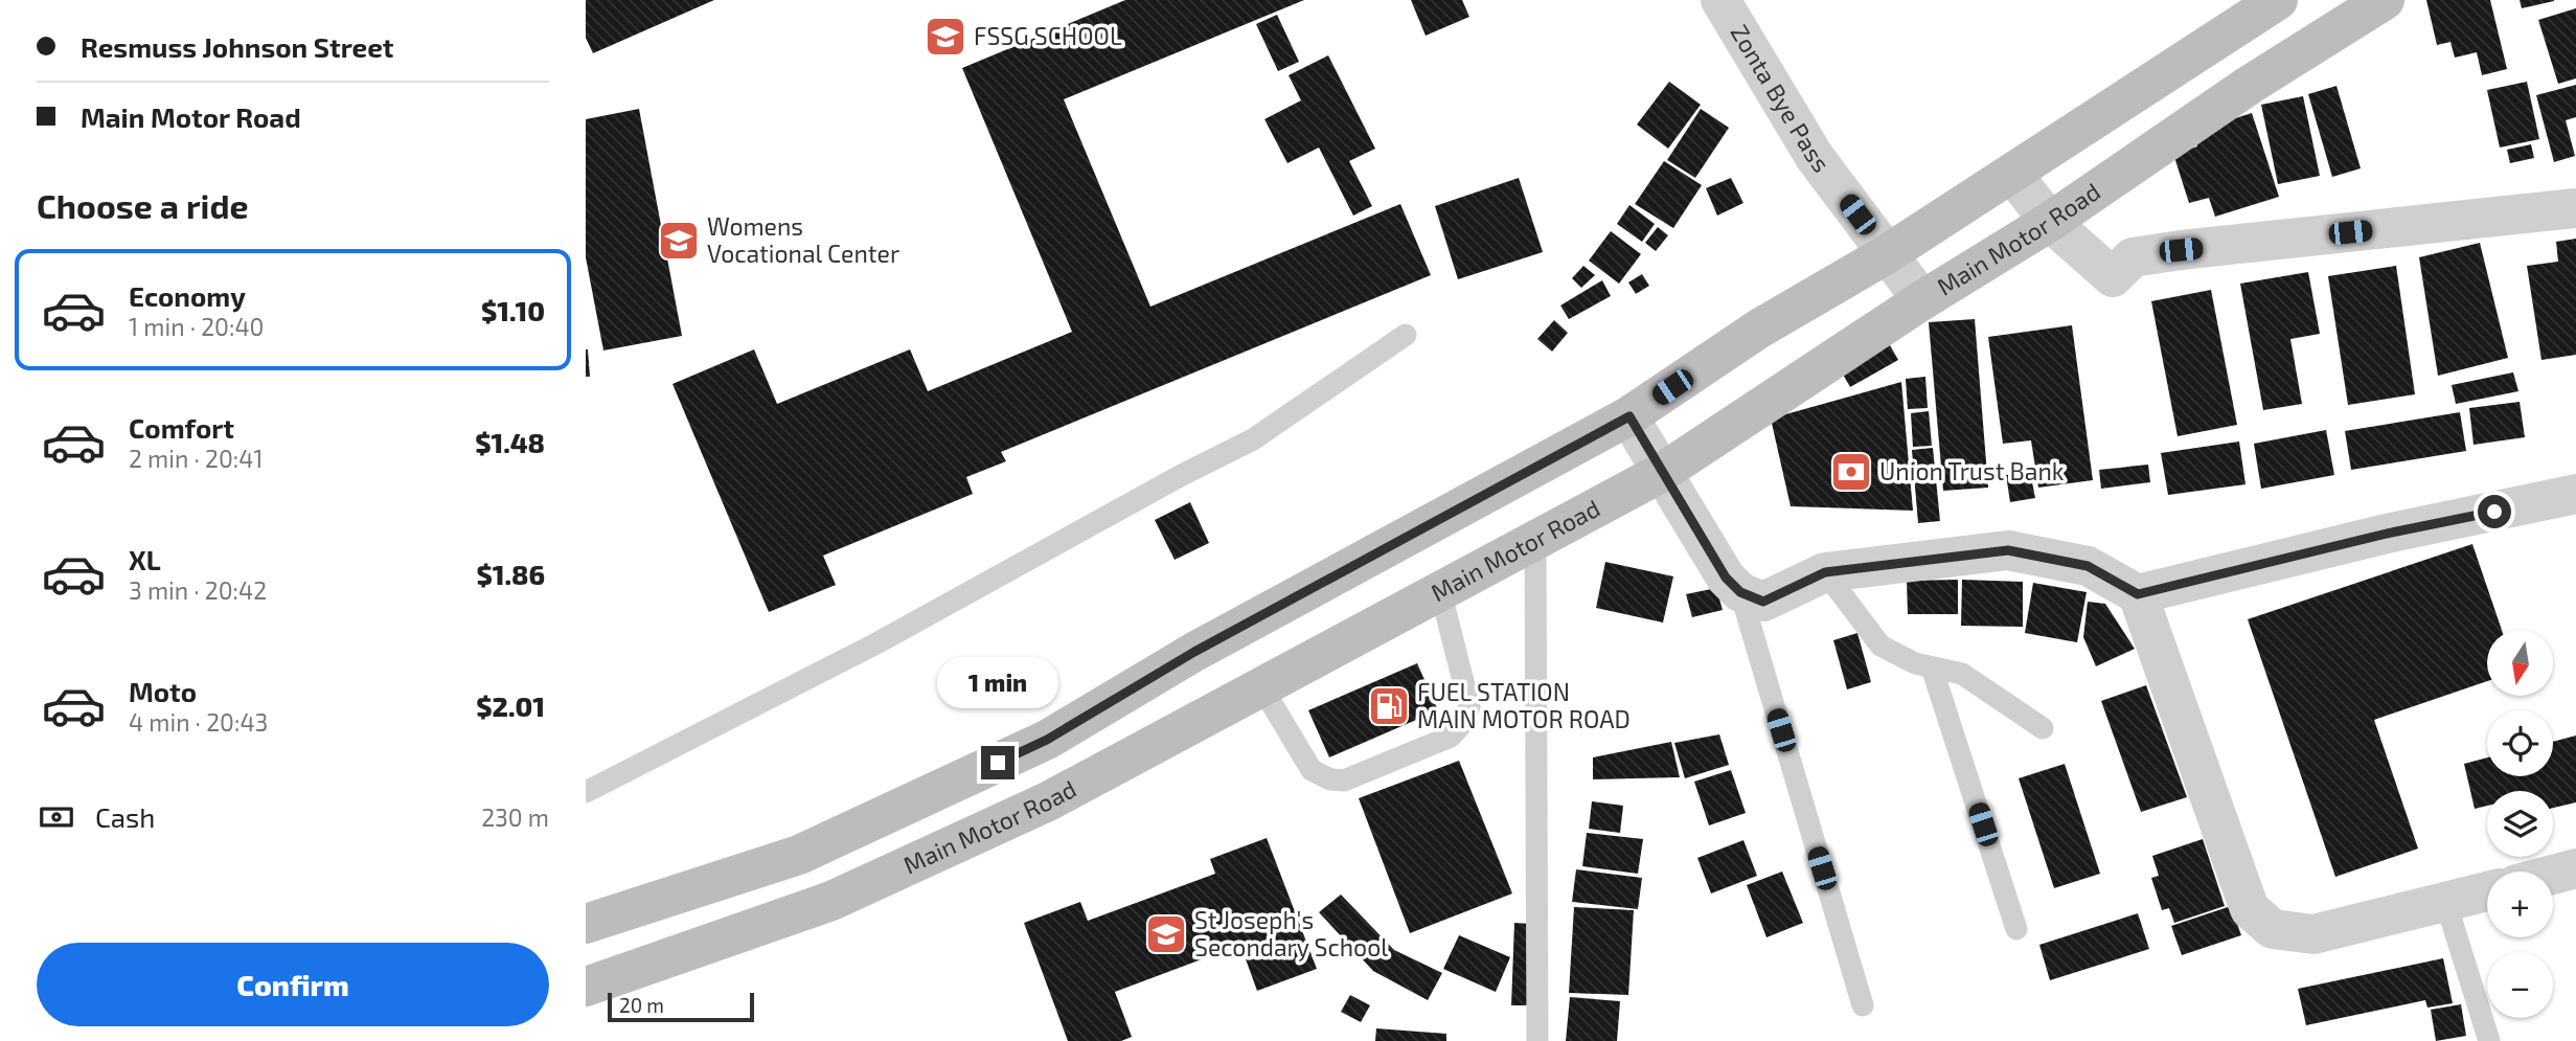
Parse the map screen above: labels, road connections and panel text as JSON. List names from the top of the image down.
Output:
{
  "streets": {
    "main road": ["Main Motor Road"],
    "street": ["Zonta Bye Pass"]
  },
  "crossings": [
    ["Zonta Bye Pass", "Main Motor Road"]
  ],
  "places": {
    "school or university": ["FSSG SCHOOL", "Womens Vocational Center", "St Joseph's Secondary School"],
    "bank": ["Union Trust Bank"],
    "fuel station": ["FUEL STATION MAIN MOTOR ROAD"]
  },
  "scale_bar": "20 m",
  "north": "bottom",
  "page": {
    "banner": ["Resmuss Johnson Street", "Main Motor Road"],
    "heading": "Choose a ride",
    "list": [
      {
        "name": "Economy",
        "note": "1 min · 20:40",
        "value": "$1.10"
      },
      {
        "name": "Comfort",
        "note": "2 min · 20:41",
        "value": "$1.48"
      },
      {
        "name": "XL",
        "note": "3 min · 20:42",
        "value": "$1.86"
      },
      {
        "name": "Moto",
        "note": "4 min · 20:43",
        "value": "$2.01"
      }
    ],
    "map_buttons": ["+", "−"],
    "bubble": "1 min",
    "pay": ["Cash", "230 m"],
    "buttons": "Confirm",
    "scale": "20 m"
  }
}
